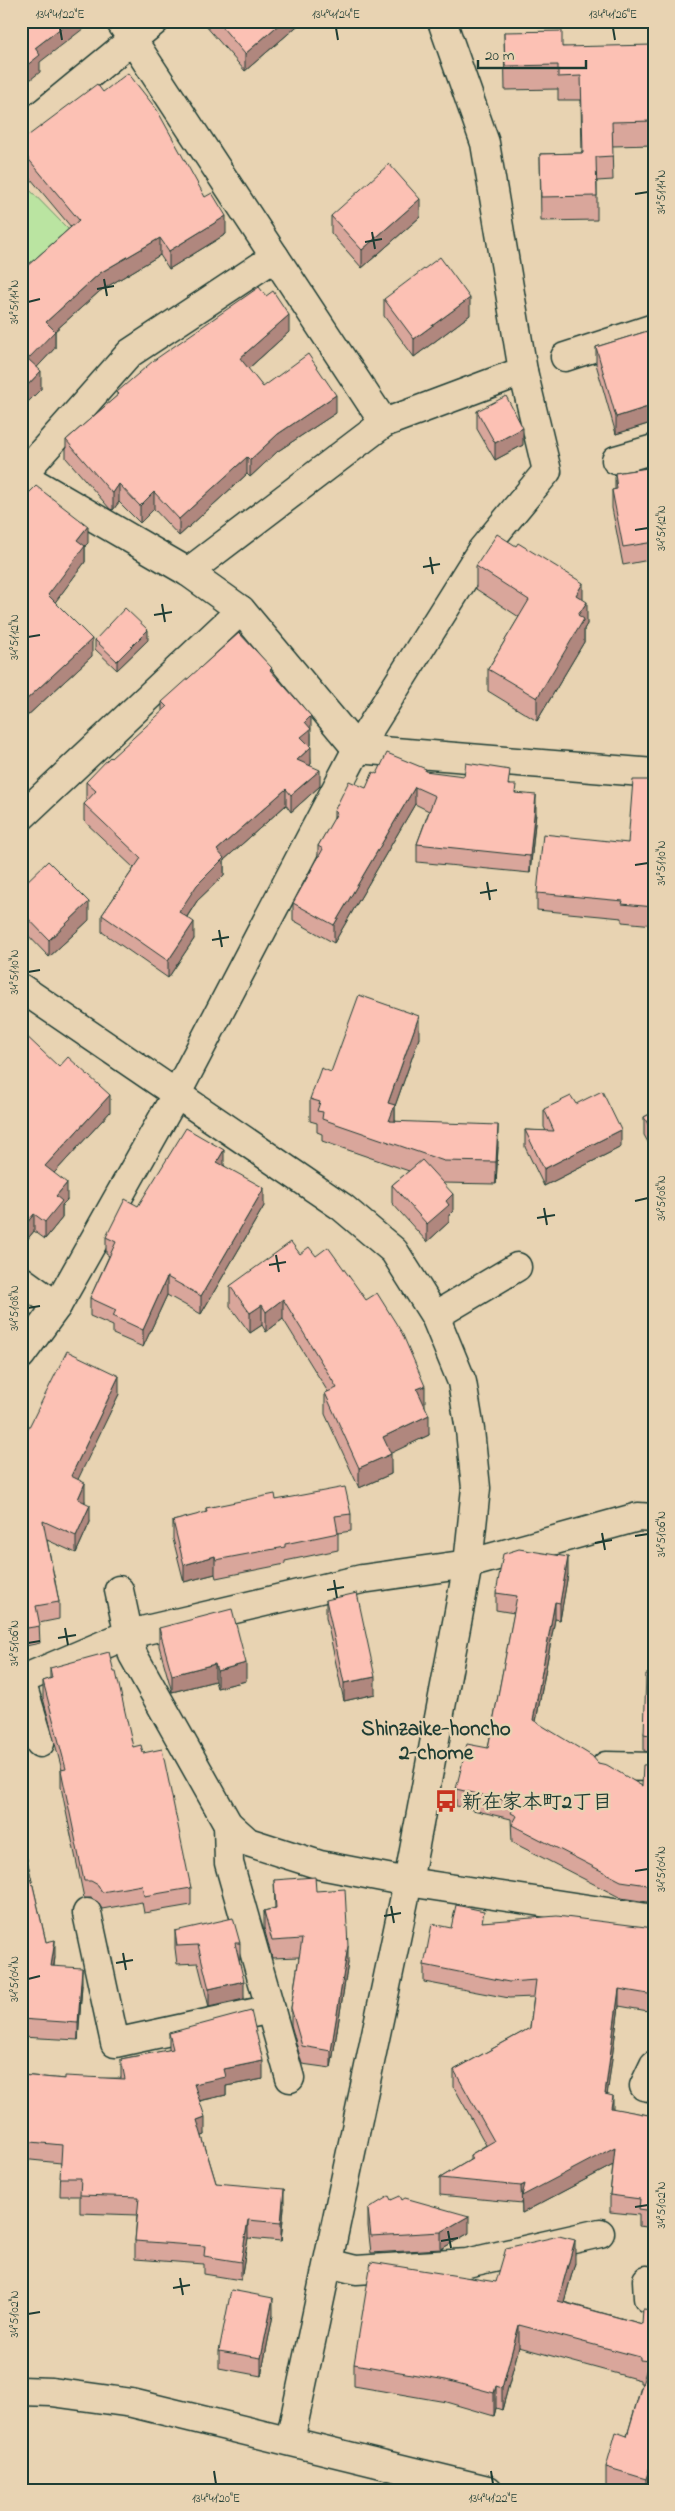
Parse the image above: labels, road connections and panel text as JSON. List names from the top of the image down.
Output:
{
  "districts": ["Shinzaike-honcho 2-chome"],
  "places": {
    "bus stop": ["新在家本町2丁目"]
  },
  "scale_bar": "20 m",
  "coordinates": [
    "134°41'22\"E",
    "134°41'24\"E",
    "134°41'26\"E",
    "34°51'14\"N",
    "34°51'12\"N",
    "34°51'10\"N",
    "34°51'08\"N",
    "34°51'06\"N",
    "34°51'04\"N",
    "34°51'02\"N",
    "134°41'20\"E"
  ]
}
